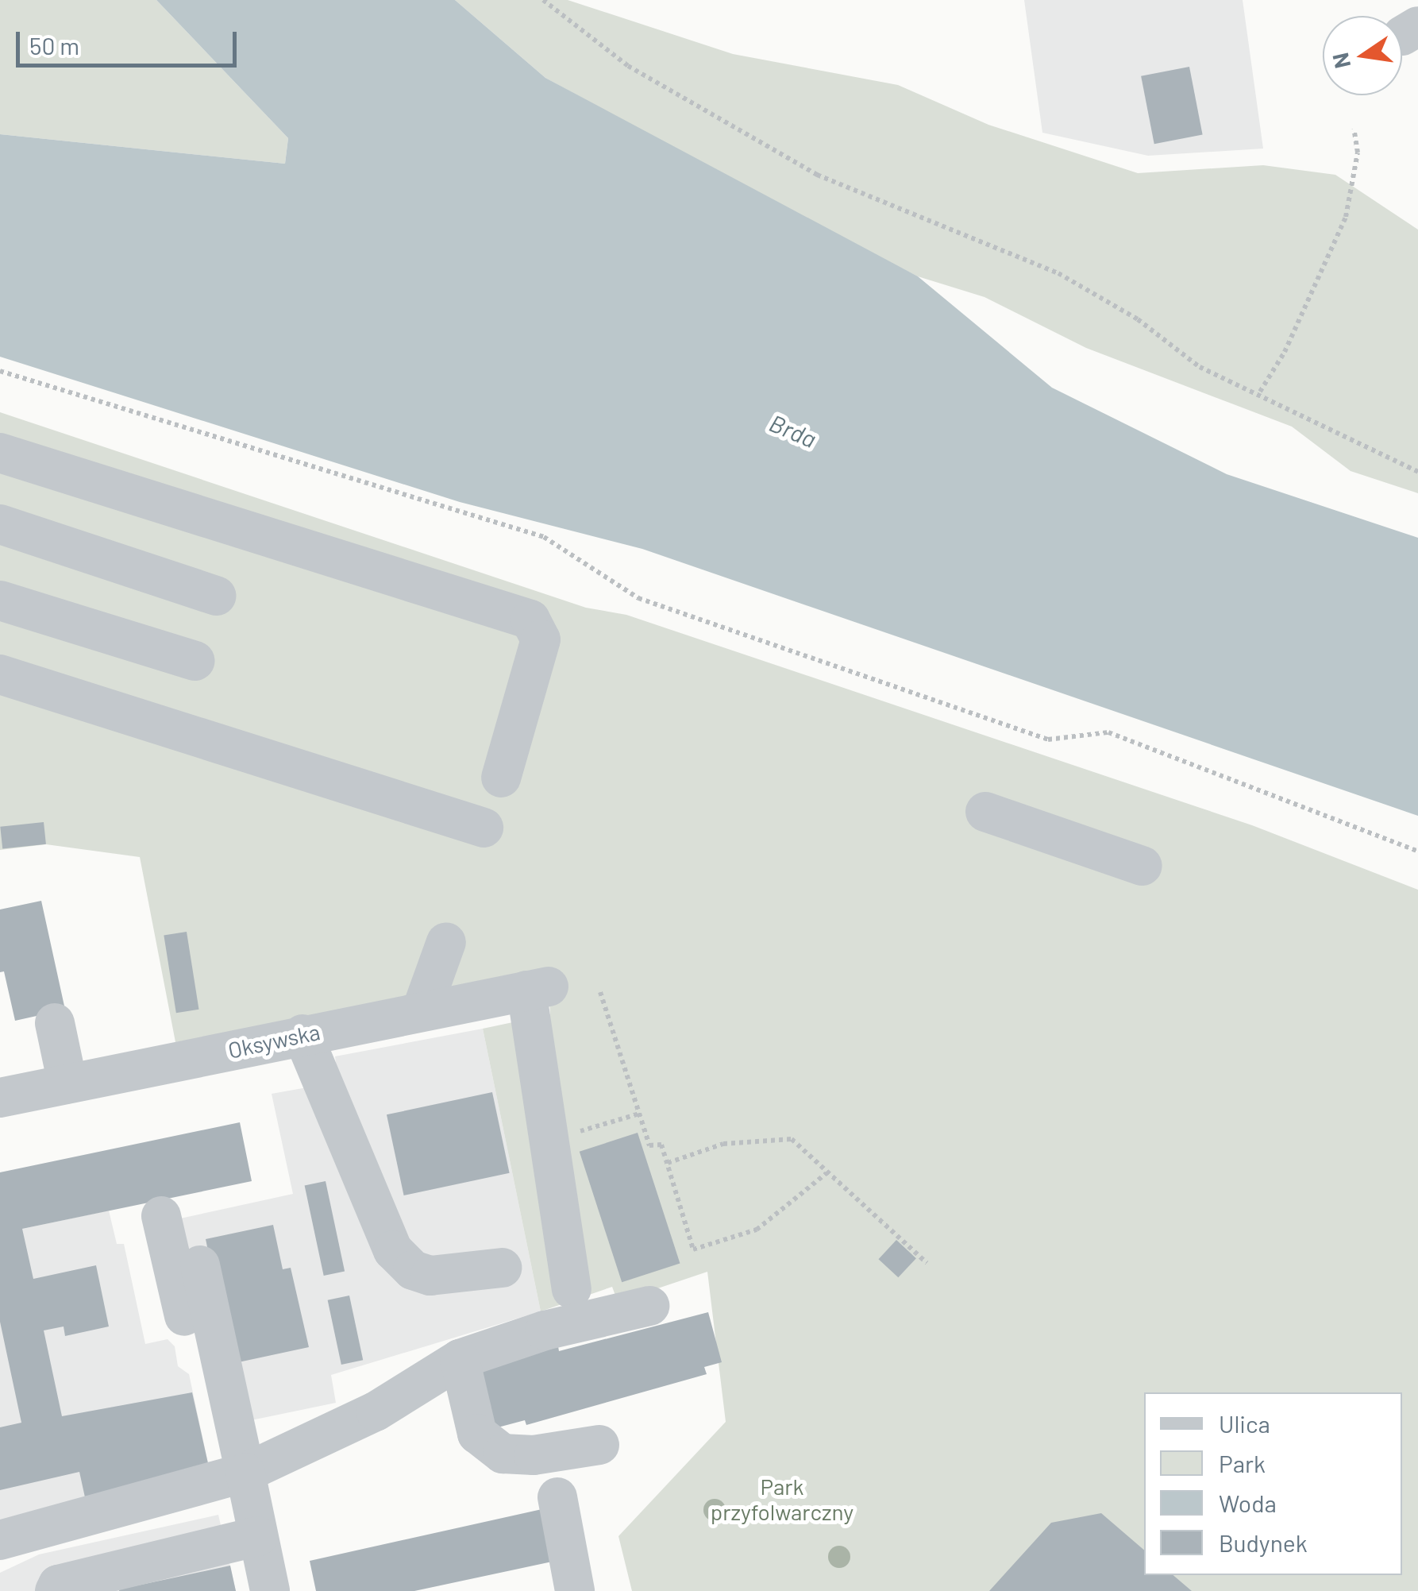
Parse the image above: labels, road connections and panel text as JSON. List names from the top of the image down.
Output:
{
  "streets": {
    "street": ["Oksywska"]
  },
  "water": ["Brda"],
  "parks": ["Park przyfolwarczny"],
  "legend": [
    "Ulica",
    "Park",
    "Woda",
    "Budynek"
  ],
  "scale_bar": "50 m",
  "north": "left"
}
